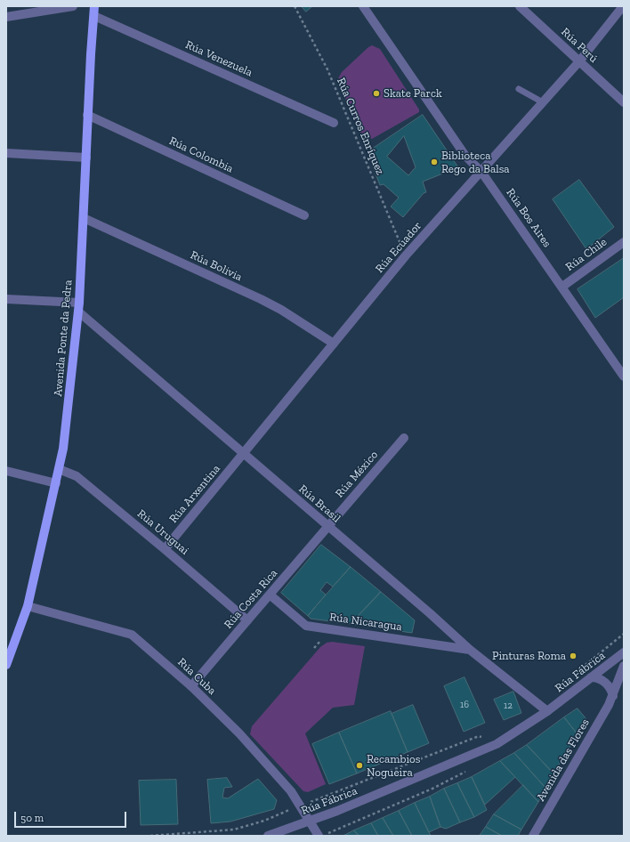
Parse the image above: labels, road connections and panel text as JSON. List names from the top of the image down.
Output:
{
  "streets": {
    "main road": ["Avenida Ponte da Pedra"],
    "street": [
      "Rúa Perú",
      "Rúa Venezuela",
      "Rúa Colombia",
      "Rúa Bos Aires",
      "Rúa Ecuador",
      "Rúa Chile",
      "Rúa Bolivia",
      "Rúa México",
      "Rúa Arxentina",
      "Rúa Brasil",
      "Rúa Uruguai",
      "Rúa Costa Rica",
      "Rúa Nicaragua",
      "Rúa Fábrica",
      "Rúa Cuba",
      "Avenida das Flores"
    ],
    "path": ["Rúa Curros Enríquez"]
  },
  "crossings": [
    ["Rúa Perú", "Rúa Ecuador"],
    ["Rúa Venezuela", "Avenida Ponte da Pedra"],
    ["Rúa Curros Enríquez", "Rúa Ecuador"],
    ["Rúa Colombia", "Avenida Ponte da Pedra"],
    ["Rúa Bos Aires", "Rúa Ecuador"],
    ["Rúa Bos Aires", "Rúa Chile"],
    ["Rúa Ecuador", "Rúa Bolivia"],
    ["Rúa Ecuador", "Rúa Arxentina"],
    ["Rúa Ecuador", "Rúa Brasil"],
    ["Rúa Bolivia", "Avenida Ponte da Pedra"],
    ["Avenida Ponte da Pedra", "Rúa Brasil"],
    ["Avenida Ponte da Pedra", "Rúa Uruguai"],
    ["Avenida Ponte da Pedra", "Rúa Cuba"],
    ["Rúa México", "Rúa Brasil"],
    ["Rúa México", "Rúa Costa Rica"],
    ["Rúa Arxentina", "Rúa Brasil"],
    ["Rúa Arxentina", "Rúa Uruguai"],
    ["Rúa Brasil", "Rúa Costa Rica"],
    ["Rúa Brasil", "Rúa Nicaragua"],
    ["Rúa Brasil", "Rúa Fábrica"],
    ["Rúa Uruguai", "Rúa Costa Rica"],
    ["Rúa Costa Rica", "Rúa Nicaragua"],
    ["Rúa Costa Rica", "Rúa Cuba"],
    ["Rúa Fábrica", "Rúa Cuba"]
  ],
  "places": [
    "Skate Parck",
    "Biblioteca Rego da Balsa",
    "Pinturas Roma",
    "Recambios Nogueira"
  ],
  "house_numbers": ["16", "12"],
  "scale_bar": "50 m"
}
